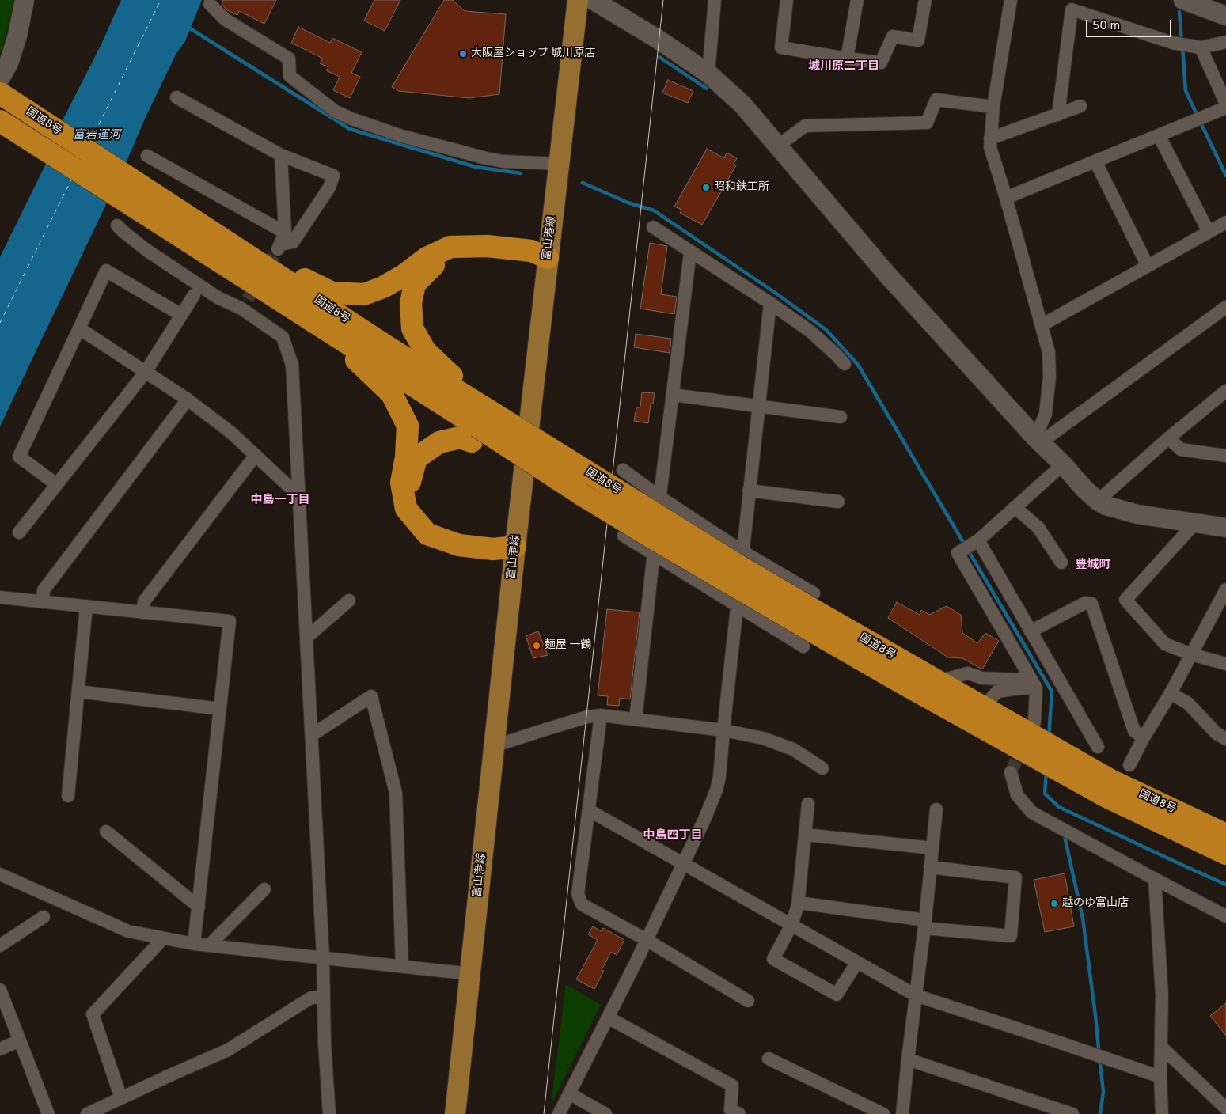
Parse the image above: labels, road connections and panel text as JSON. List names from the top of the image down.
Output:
{
  "streets": {
    "highway": ["国道8号"],
    "main road": ["富山港線"]
  },
  "districts": [
    "城川原二丁目",
    "中島一丁目",
    "豊城町",
    "中島四丁目"
  ],
  "water": ["富岩運河"],
  "places": [
    "大阪屋ショップ 城川原店",
    "昭和鉄工所",
    "麺屋 一鶴",
    "越のゆ富山店"
  ],
  "scale_bar": "50 m"
}
